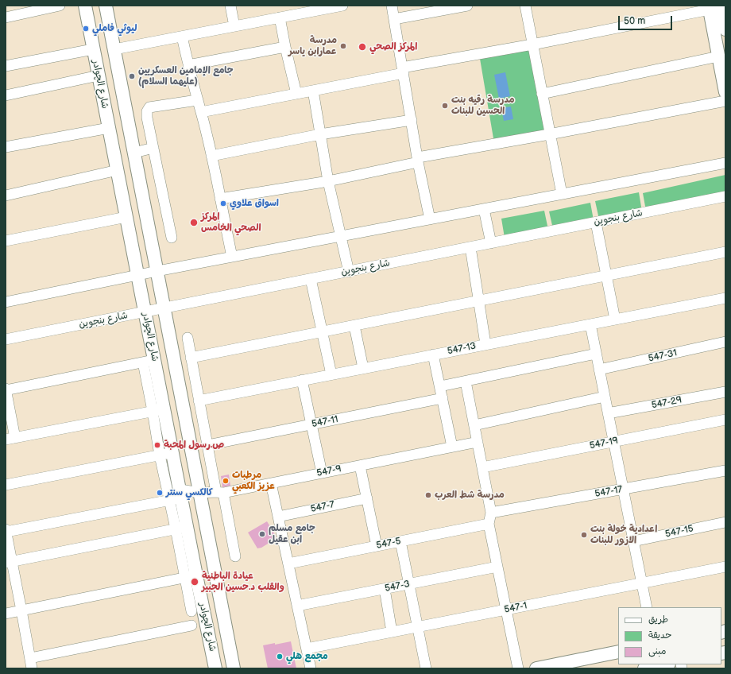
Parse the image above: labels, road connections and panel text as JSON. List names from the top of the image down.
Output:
{
  "streets": {
    "main road": ["شارع الچوادر"],
    "street": [
      "شارع بنجوين",
      "547-13",
      "547-31",
      "547-29",
      "547-11",
      "547-19",
      "547-9",
      "547-17",
      "547-7",
      "547-15",
      "547-5",
      "547-3",
      "547-1"
    ]
  },
  "crossings": [
    ["شارع الچوادر", "شارع بنجوين"],
    ["شارع الچوادر", "547-9"]
  ],
  "places": [
    "ليوثي فاملي",
    "مدرسة عمارابن ياسر",
    "المركز الصحي",
    "جامع الإمامين العسكريين (عليهما السلام)",
    "مدرسة رقيه بنت الحسين للبنات",
    "اسواق علاوي",
    "المركز الصحي الخامس",
    "ص.رسول المحبة",
    "مرطبات عزيز الكعبي",
    "كالكسي سنتر",
    "مدرسة شط العرب",
    "جامع مسلم ابن عقيل",
    "اعدادية خولة بنت الازور للبنات",
    "عيادة الباطنية والقلب د.حسين الجبير",
    "مجمع هلي"
  ],
  "legend": ["طريق", "حديقة", "مبنى"],
  "scale_bar": "50 m"
}
